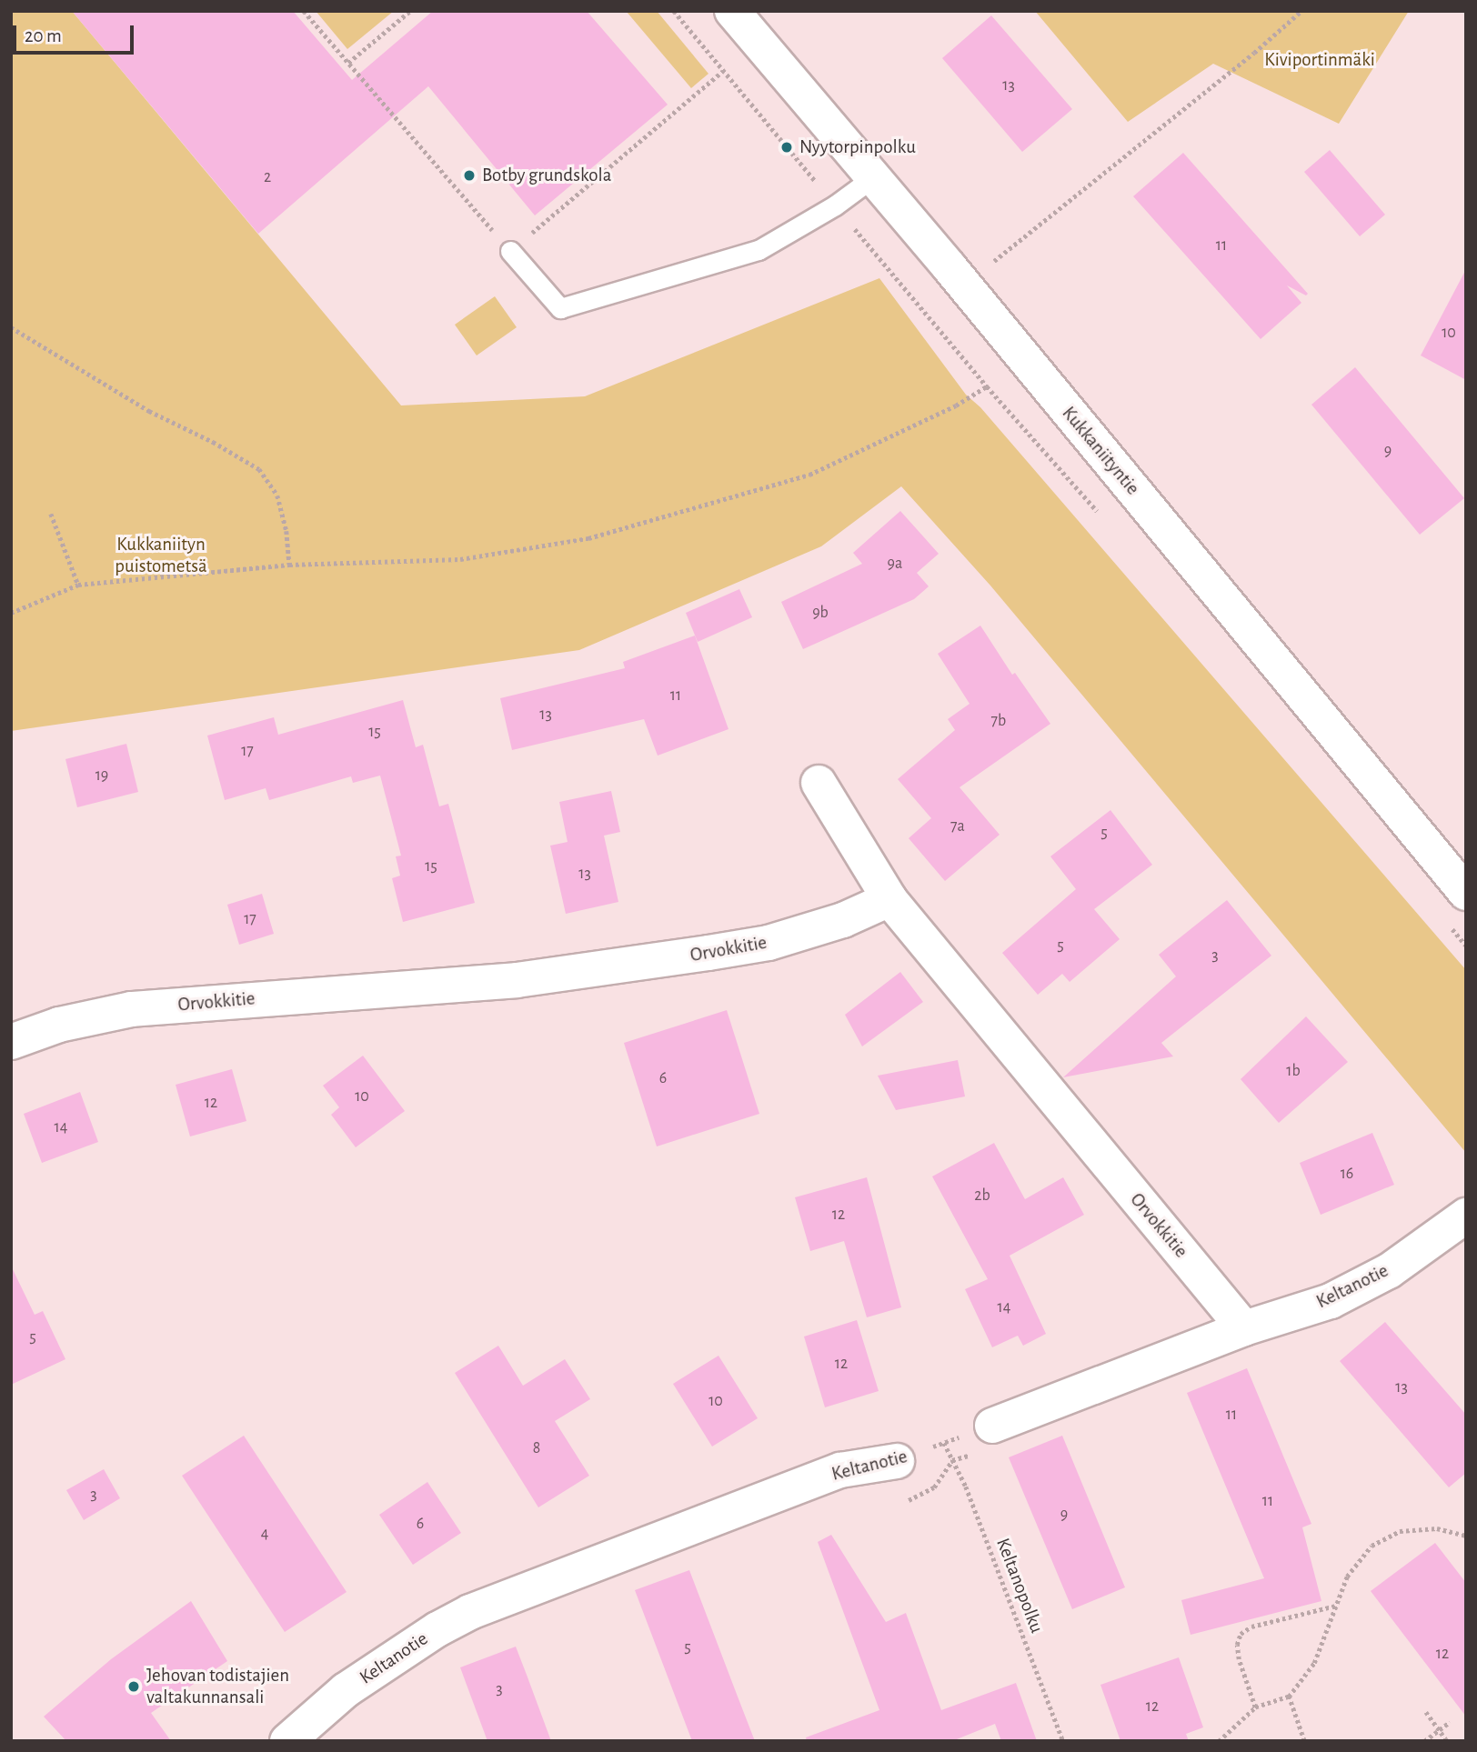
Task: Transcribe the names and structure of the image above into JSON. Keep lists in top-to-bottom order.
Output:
{
  "streets": {
    "street": ["Kukkaniityntie", "Orvokkitie", "Keltanotie"],
    "path": ["Keltanopolku"]
  },
  "crossings": [
    ["Orvokkitie", "Keltanotie"],
    ["Keltanotie", "Keltanopolku"]
  ],
  "parks": ["Kiviportinmäki", "Kukkaniityn puistometsä"],
  "places": ["Nyytorpinpolku", "Botby grundskola", "Jehovan todistajien valtakunnansali"],
  "house_numbers": [
    "13",
    "2",
    "11",
    "10",
    "9",
    "9a",
    "9b",
    "11",
    "13",
    "7b",
    "15",
    "17",
    "19",
    "7a",
    "5",
    "15",
    "13",
    "17",
    "5",
    "3",
    "1b",
    "6",
    "10",
    "12",
    "14",
    "16",
    "2b",
    "12",
    "14",
    "5",
    "12",
    "13",
    "10",
    "11",
    "8",
    "3",
    "11",
    "9",
    "6",
    "4",
    "5",
    "12",
    "3",
    "12"
  ],
  "scale_bar": "20 m"
}
